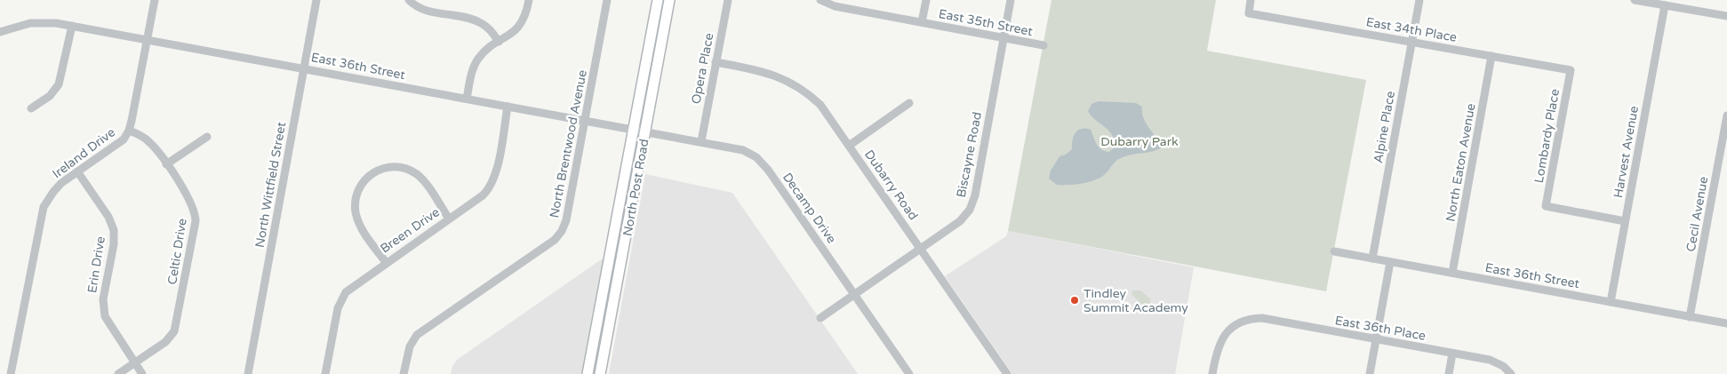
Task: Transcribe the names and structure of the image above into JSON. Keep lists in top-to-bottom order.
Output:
{
  "streets": {
    "main road": ["North Post Road"],
    "street": [
      "East 35th Street",
      "East 34th Place",
      "East 36th Street",
      "Opera Place",
      "Alpine Place",
      "Lombardy Place",
      "North Brentwood Avenue",
      "Harvest Avenue",
      "Ireland Drive",
      "Biscayne Road",
      "North Eaton Avenue",
      "North Wittfield Street",
      "Dubarry Road",
      "Decamp Drive",
      "Cecil Avenue",
      "Breen Drive",
      "Celtic Drive",
      "Erin Drive",
      "East 36th Place"
    ]
  },
  "crossings": [
    ["East 35th Street", "Biscayne Road"],
    ["East 34th Place", "Alpine Place"],
    ["East 34th Place", "Lombardy Place"],
    ["East 34th Place", "North Eaton Avenue"],
    ["East 36th Street", "Alpine Place"],
    ["East 36th Street", "North Brentwood Avenue"],
    ["East 36th Street", "Harvest Avenue"],
    ["East 36th Street", "Ireland Drive"],
    ["East 36th Street", "North Eaton Avenue"],
    ["East 36th Street", "North Wittfield Street"],
    ["East 36th Street", "North Post Road"],
    ["East 36th Street", "Decamp Drive"],
    ["East 36th Street", "Cecil Avenue"],
    ["East 36th Street", "Breen Drive"],
    ["Opera Place", "Dubarry Road"],
    ["Opera Place", "Decamp Drive"],
    ["Lombardy Place", "Harvest Avenue"],
    ["Ireland Drive", "Celtic Drive"],
    ["Ireland Drive", "Erin Drive"],
    ["Biscayne Road", "Dubarry Road"],
    ["Biscayne Road", "Decamp Drive"],
    ["North Post Road", "Decamp Drive"],
    ["Celtic Drive", "Erin Drive"]
  ],
  "parks": ["Dubarry Park"],
  "places": ["Tindley Summit Academy"]
}
